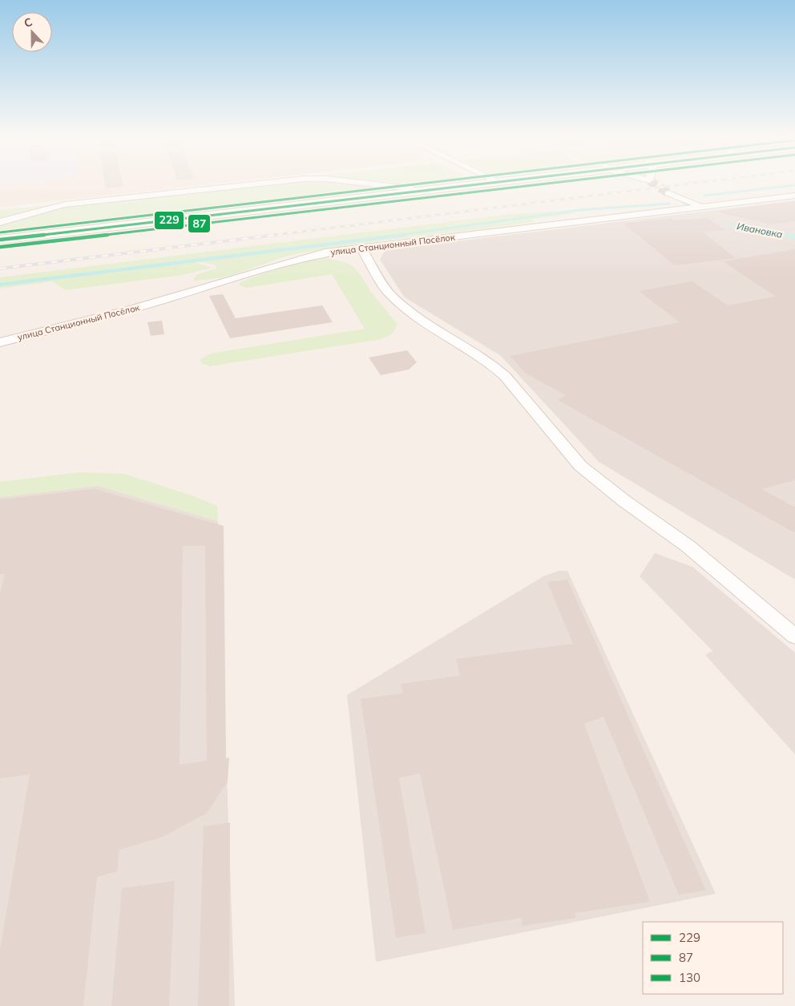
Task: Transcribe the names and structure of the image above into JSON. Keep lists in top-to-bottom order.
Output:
{
  "streets": {
    "street": ["улица Станционный Посёлок"]
  },
  "water": ["Ивановка"],
  "lines": ["transit line 229", "transit line 87", "transit line 130"],
  "legend": ["229", "87", "130"],
  "north": "top"
}
